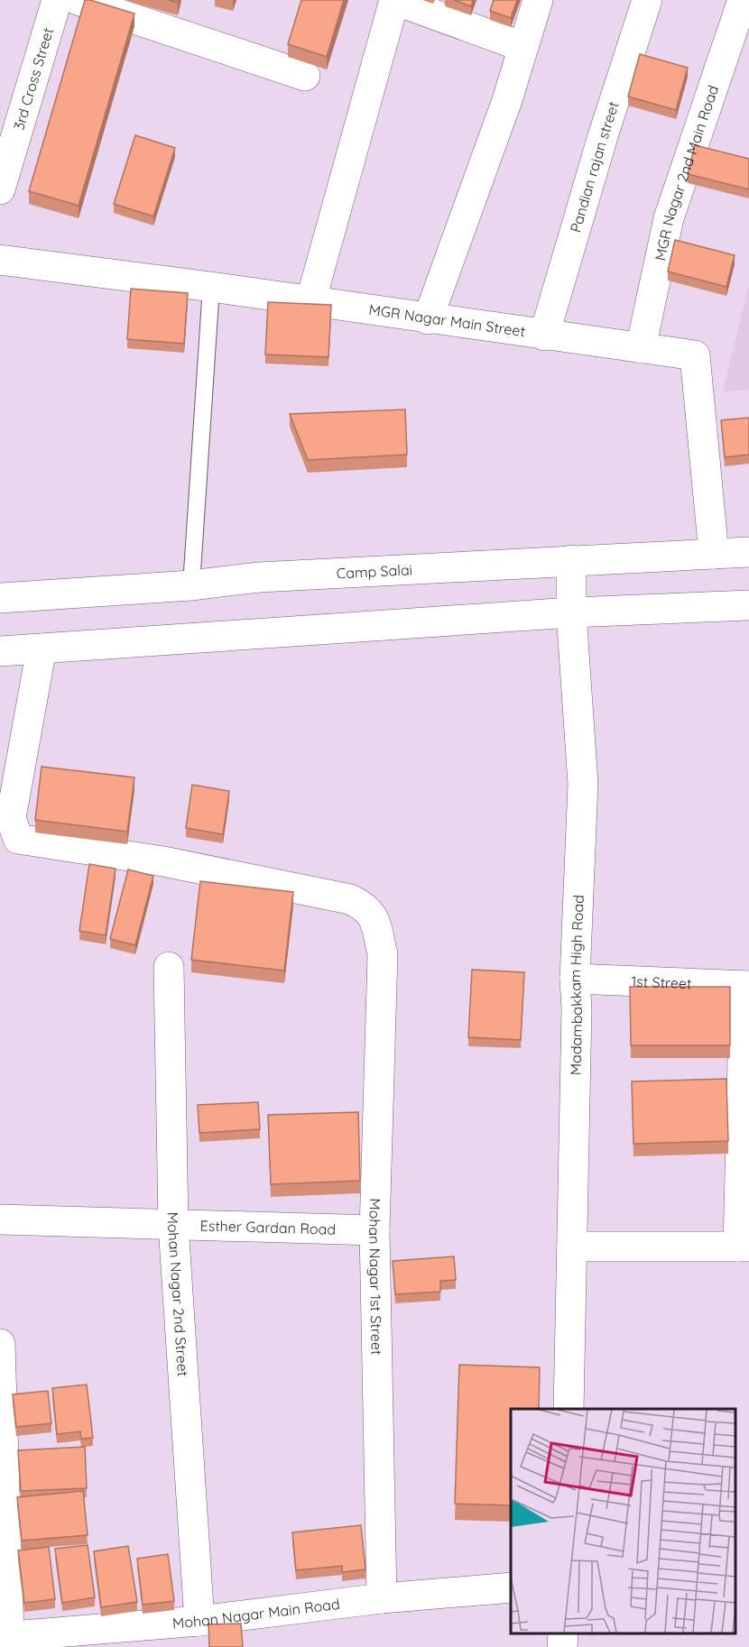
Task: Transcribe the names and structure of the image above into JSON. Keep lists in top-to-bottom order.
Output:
{
  "streets": {
    "street": [
      "3rd Cross Street",
      "Pandian rajan street",
      "MGR Nagar 2nd Main Road",
      "MGR Nagar Main Street",
      "Camp Salai",
      "1st Street",
      "Madambakkam High Road",
      "Esther Gardan Road",
      "Mohan Nagar 1st Street",
      "Mohan Nagar 2nd Street",
      "Mohan Nagar Main Road"
    ]
  },
  "crossings": [
    ["Pandian rajan street", "MGR Nagar Main Street"],
    ["MGR Nagar 2nd Main Road", "MGR Nagar Main Street"],
    ["MGR Nagar Main Street", "Camp Salai"],
    ["Camp Salai", "Madambakkam High Road"],
    ["1st Street", "Madambakkam High Road"],
    ["Esther Gardan Road", "Mohan Nagar 1st Street"],
    ["Esther Gardan Road", "Mohan Nagar 2nd Street"],
    ["Mohan Nagar 1st Street", "Mohan Nagar Main Road"],
    ["Mohan Nagar 2nd Street", "Mohan Nagar Main Road"]
  ]
}
